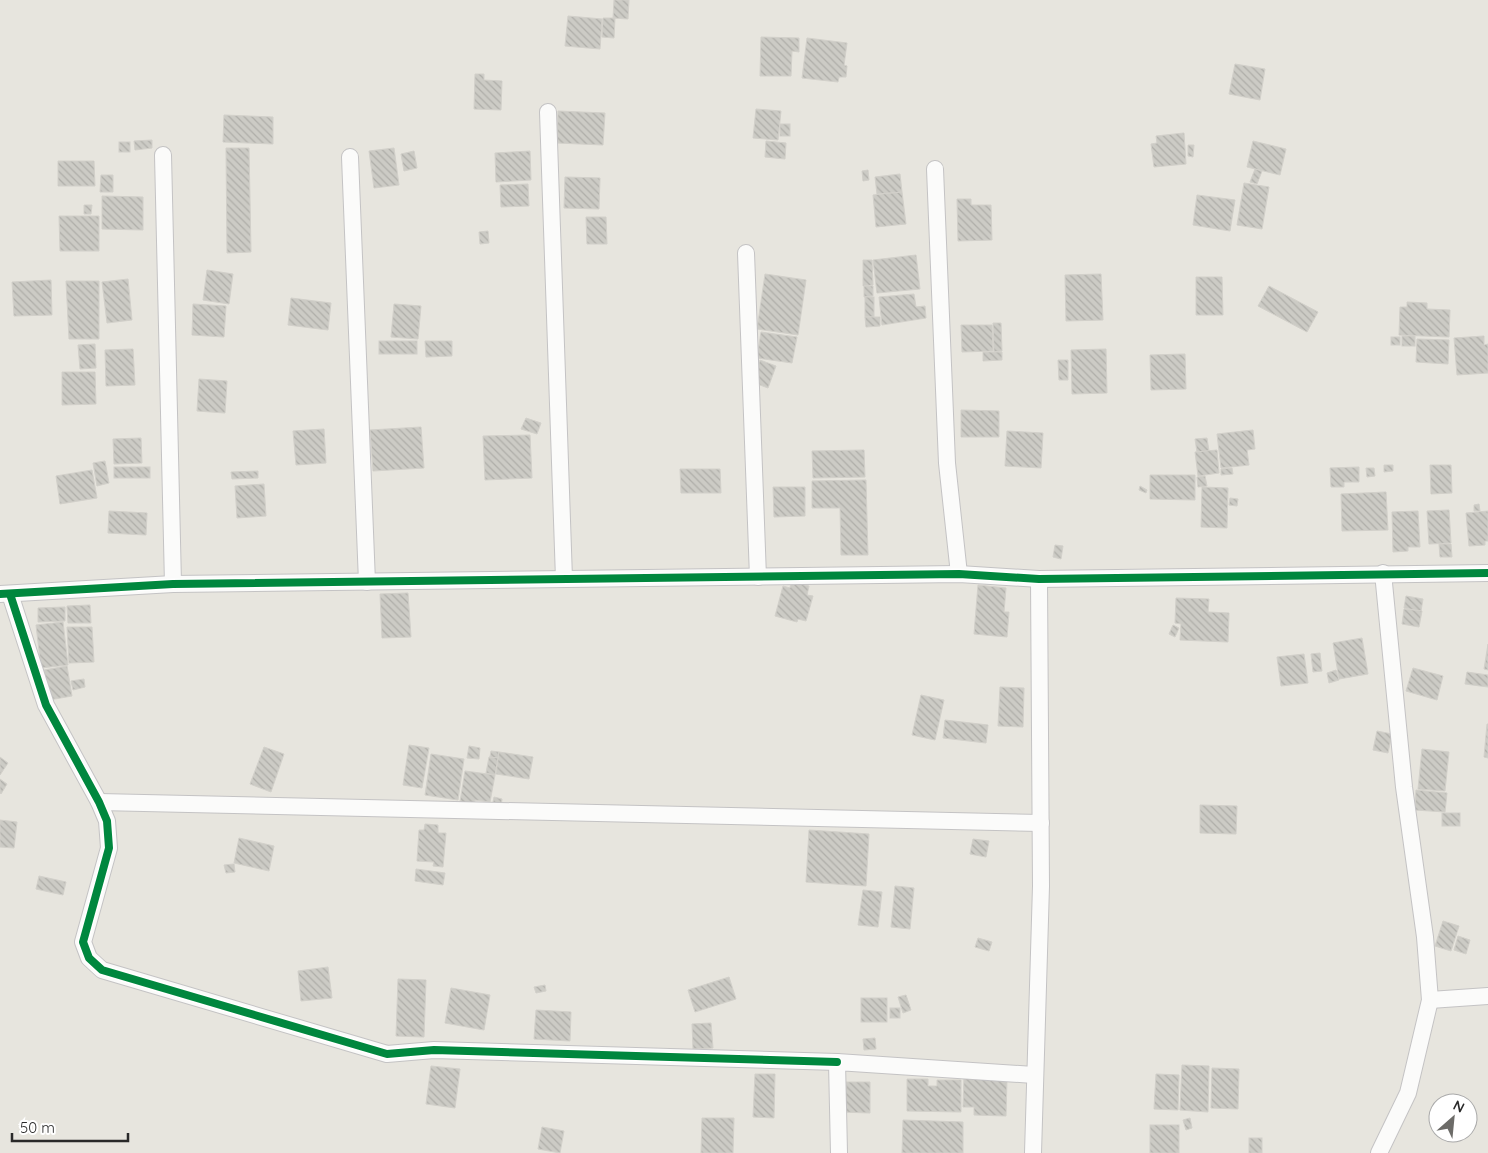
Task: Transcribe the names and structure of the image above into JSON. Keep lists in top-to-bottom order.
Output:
{
  "scale_bar": "50 m",
  "north": "top right"
}
